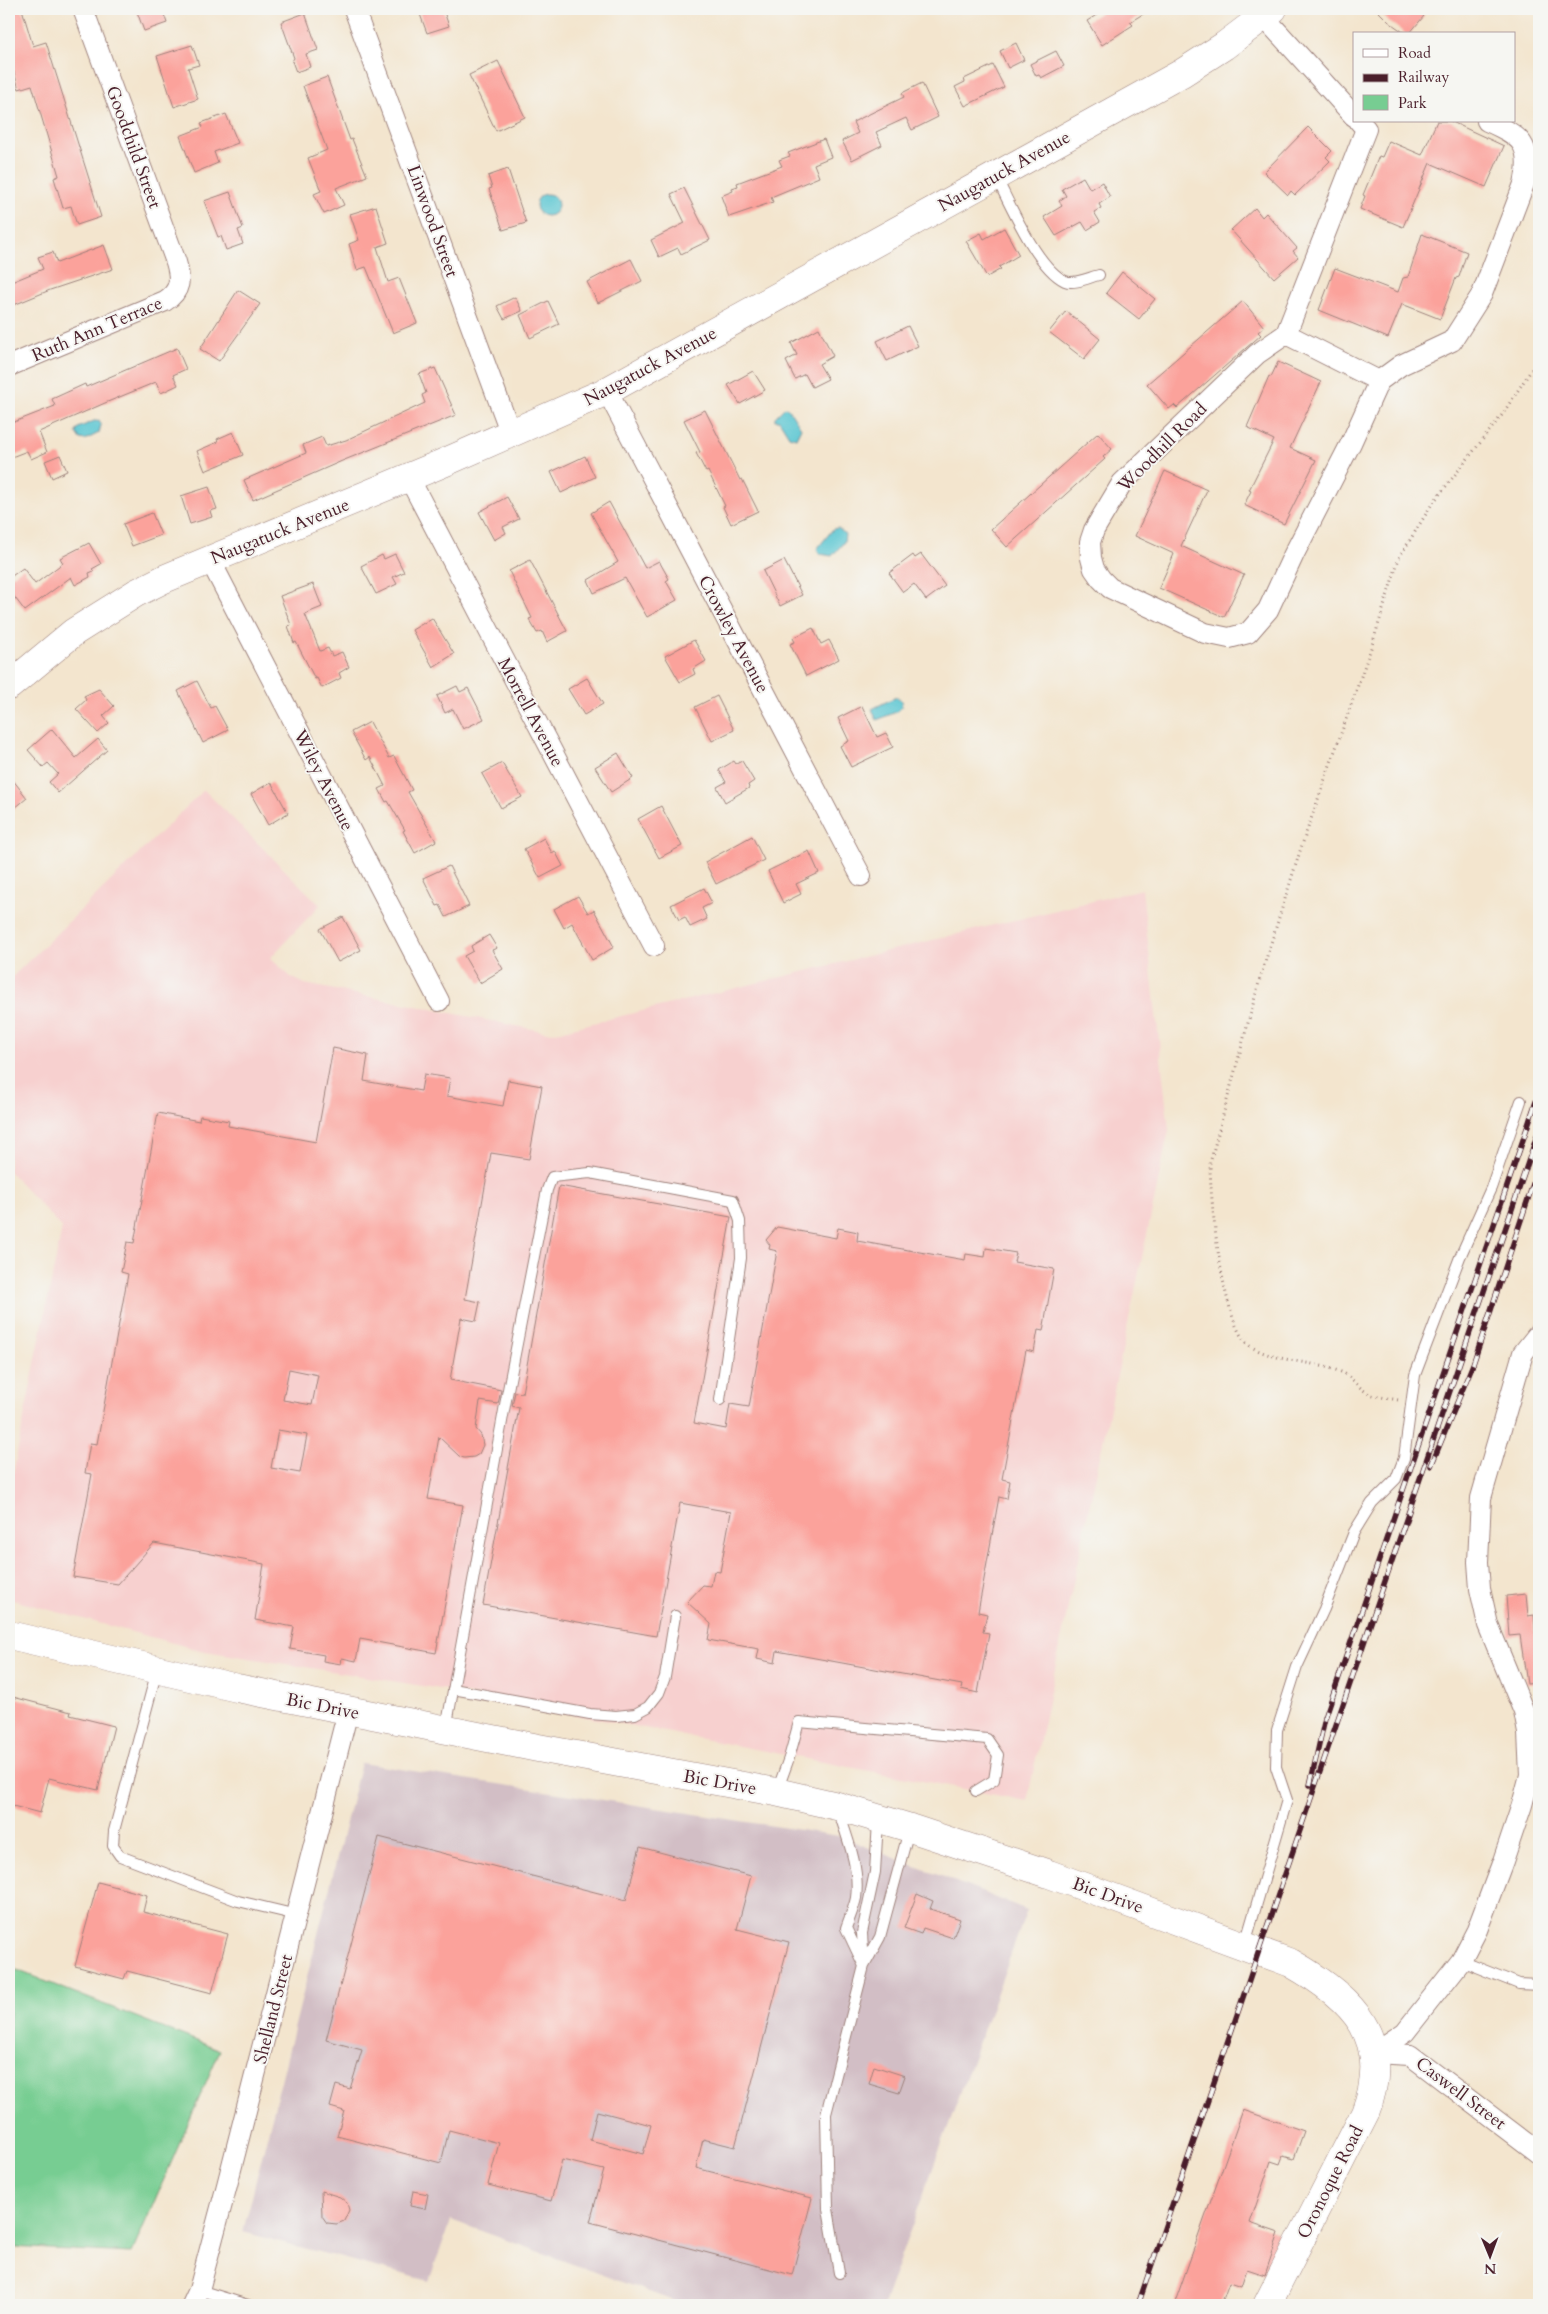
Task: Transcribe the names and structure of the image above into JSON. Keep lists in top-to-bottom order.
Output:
{
  "streets": {
    "street": [
      "Goodchild Street",
      "Naugatuck Avenue",
      "Linwood Street",
      "Ruth Ann Terrace",
      "Woodhill Road",
      "Crowley Avenue",
      "Morrell Avenue",
      "Wiley Avenue",
      "Bic Drive",
      "Shelland Street",
      "Caswell Street",
      "Oronoque Road"
    ]
  },
  "crossings": [
    ["Goodchild Street", "Ruth Ann Terrace"],
    ["Naugatuck Avenue", "Linwood Street"],
    ["Naugatuck Avenue", "Crowley Avenue"],
    ["Naugatuck Avenue", "Morrell Avenue"],
    ["Naugatuck Avenue", "Wiley Avenue"],
    ["Bic Drive", "Shelland Street"],
    ["Bic Drive", "Caswell Street"],
    ["Bic Drive", "Oronoque Road"],
    ["Caswell Street", "Oronoque Road"]
  ],
  "legend": ["Road", "Railway", "Park"],
  "north": "bottom"
}
